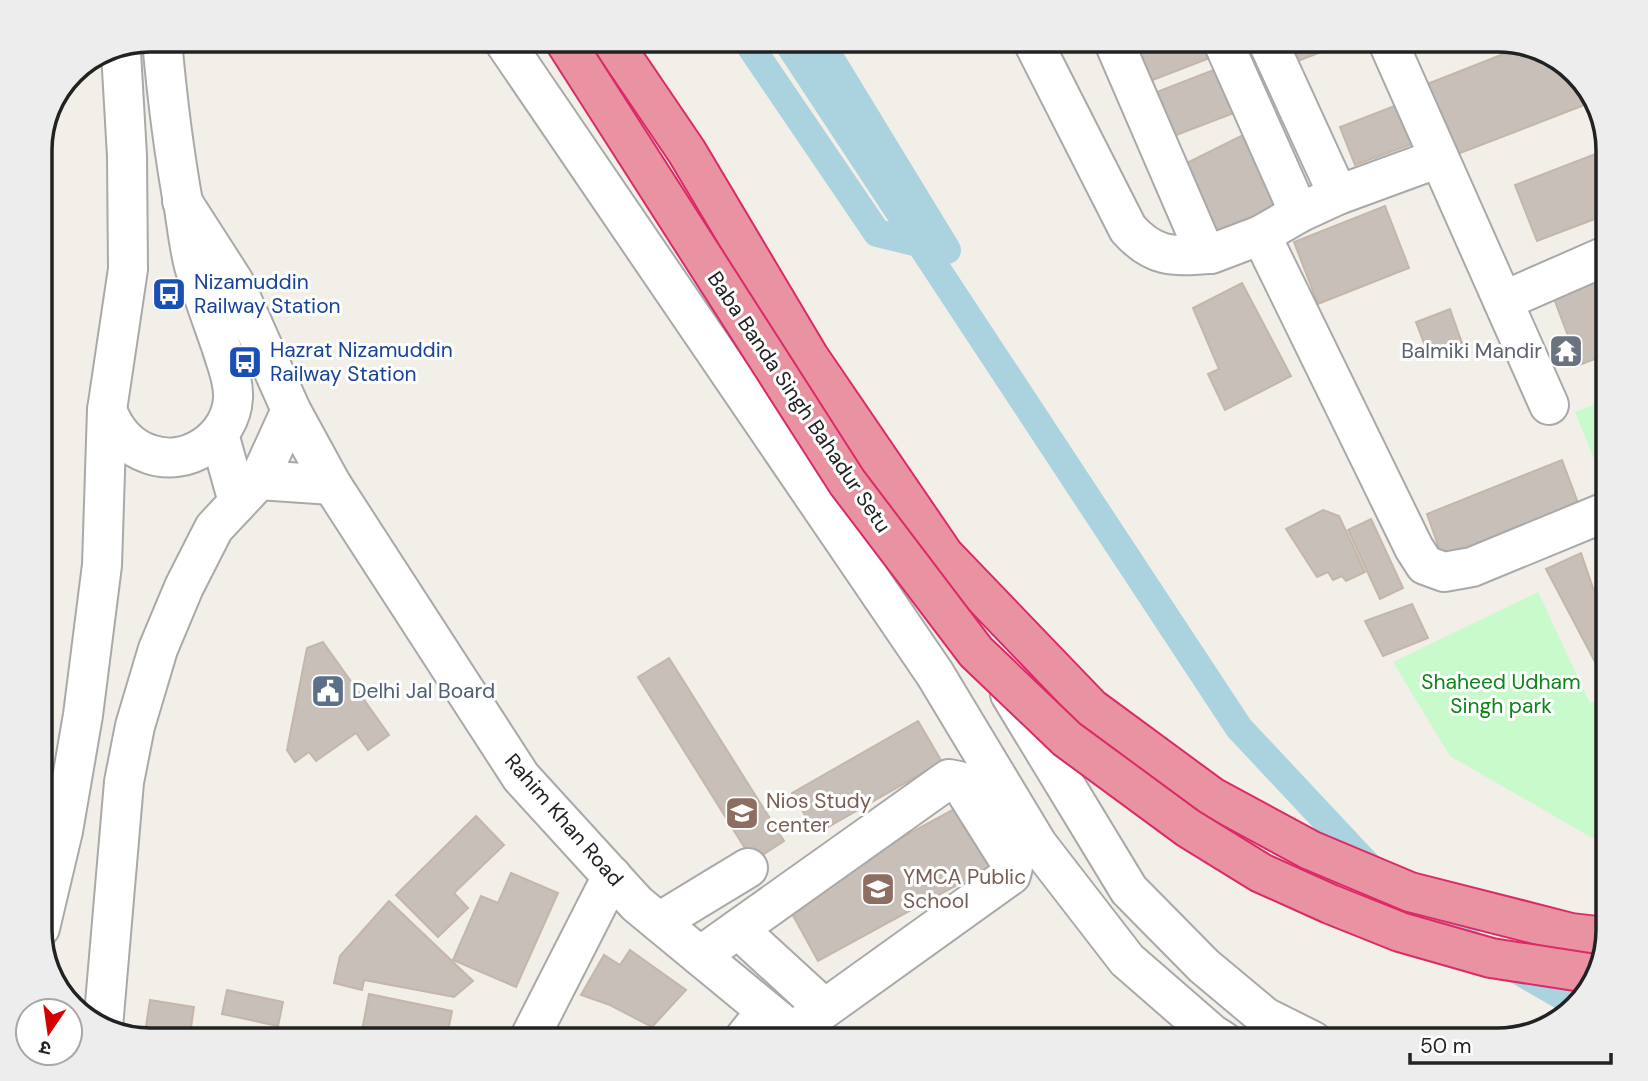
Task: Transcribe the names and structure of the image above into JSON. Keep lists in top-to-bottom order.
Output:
{
  "streets": {
    "highway": ["Baba Banda Singh Bahadur Setu"],
    "street": ["Rahim Khan Road"]
  },
  "parks": ["Shaheed Udham Singh park"],
  "places": {
    "bus stop": ["Nizamuddin Railway Station", "Hazrat Nizamuddin Railway Station"],
    "temple": ["Balmiki Mandir"],
    "public building": ["Delhi Jal Board"],
    "school or university": ["Nios Study center", "YMCA Public School"]
  },
  "scale_bar": "50 m",
  "north": "bottom"
}
